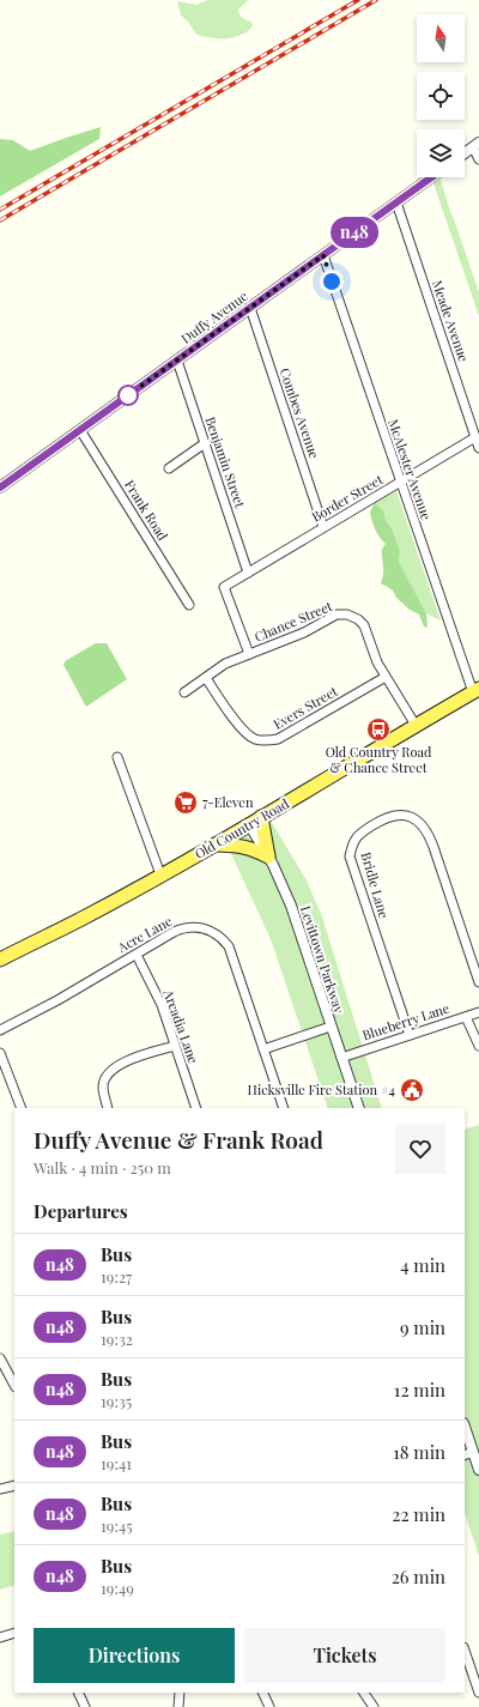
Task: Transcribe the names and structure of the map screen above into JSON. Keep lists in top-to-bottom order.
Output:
{
  "streets": {
    "main road": ["Old Country Road"],
    "street": [
      "Duffy Avenue",
      "Meade Avenue",
      "Combes Avenue",
      "Benjamin Street",
      "McAlester Avenue",
      "Border Street",
      "Frank Road",
      "Chance Street",
      "Evers Street",
      "Bridle Lane",
      "Acre Lane",
      "Levittown Parkway",
      "Blueberry Lane",
      "Arcadia Lane"
    ]
  },
  "crossings": [
    ["Duffy Avenue", "Meade Avenue"],
    ["Duffy Avenue", "Combes Avenue"],
    ["Duffy Avenue", "Benjamin Street"],
    ["Duffy Avenue", "McAlester Avenue"],
    ["Duffy Avenue", "Frank Road"],
    ["Meade Avenue", "Border Street"],
    ["Combes Avenue", "Border Street"],
    ["Benjamin Street", "Border Street"],
    ["McAlester Avenue", "Border Street"],
    ["McAlester Avenue", "Old Country Road"],
    ["Border Street", "Chance Street"],
    ["Chance Street", "Evers Street"],
    ["Chance Street", "Old Country Road"],
    ["Old Country Road", "Levittown Parkway"],
    ["Bridle Lane", "Blueberry Lane"],
    ["Acre Lane", "Arcadia Lane"],
    ["Levittown Parkway", "Blueberry Lane"]
  ],
  "places": {
    "bus stop": ["Old Country Road & Chance Street"],
    "supermarket": ["7-Eleven"],
    "public building": ["Hicksville Fire Station #4"]
  },
  "lines": ["bus line n48"],
  "north": "top",
  "page": {
    "on_map": "n48",
    "heading": [
      ["Duffy Avenue & Frank Road", "Walk · 4 min · 250 m"],
      "Departures"
    ],
    "list": [
      {
        "mark": "n48",
        "name": "Bus",
        "note": "19:27",
        "value": "4 min"
      },
      {
        "mark": "n48",
        "name": "Bus",
        "note": "19:32",
        "value": "9 min"
      },
      {
        "mark": "n48",
        "name": "Bus",
        "note": "19:35",
        "value": "12 min"
      },
      {
        "mark": "n48",
        "name": "Bus",
        "note": "19:41",
        "value": "18 min"
      },
      {
        "mark": "n48",
        "name": "Bus",
        "note": "19:45",
        "value": "22 min"
      },
      {
        "mark": "n48",
        "name": "Bus",
        "note": "19:49",
        "value": "26 min"
      }
    ],
    "buttons": ["Directions", "Tickets"]
  }
}
